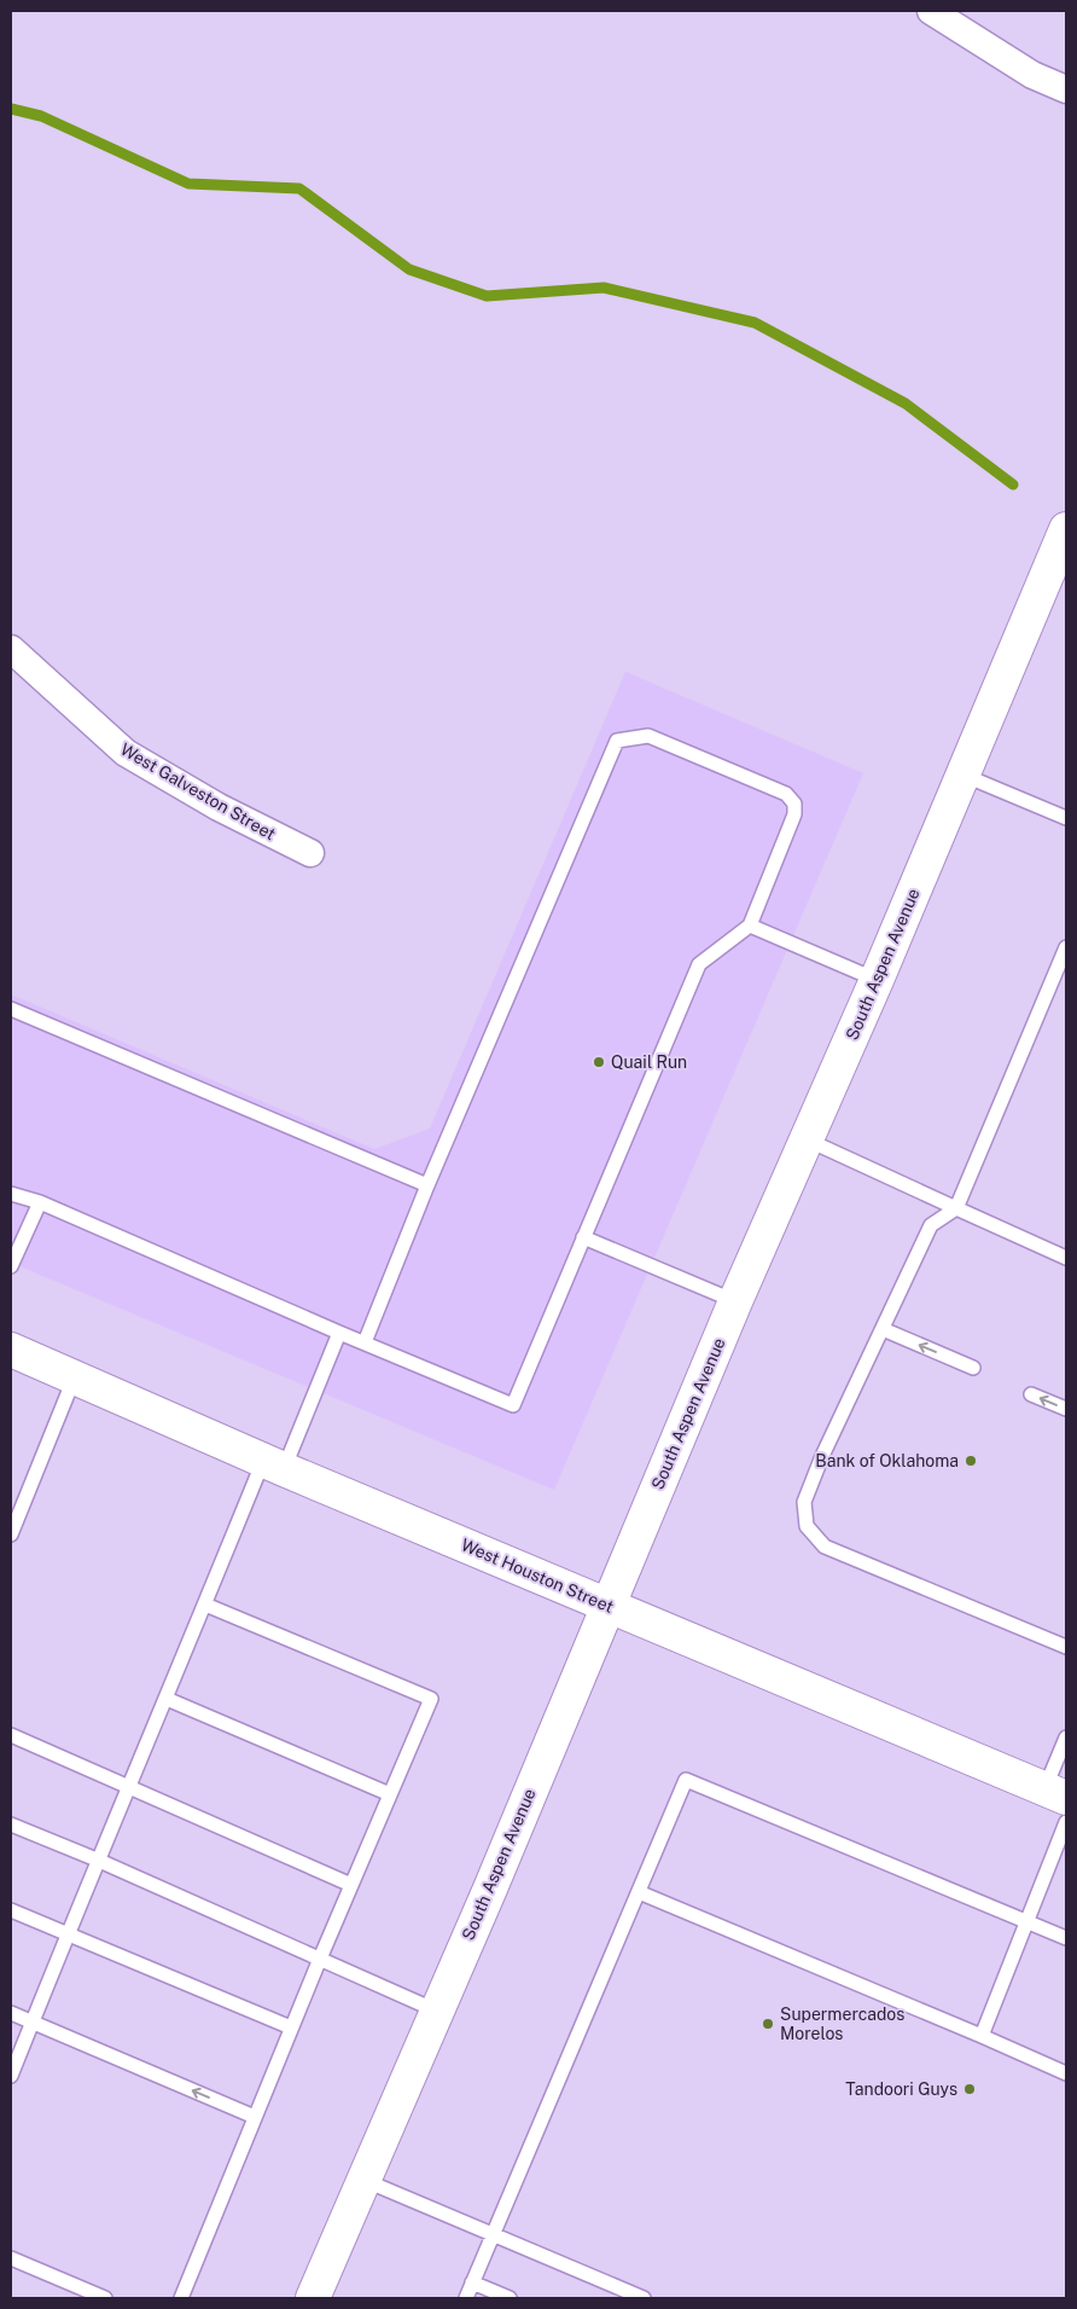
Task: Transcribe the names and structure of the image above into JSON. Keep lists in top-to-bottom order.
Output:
{
  "streets": {
    "main road": ["South Aspen Avenue", "West Houston Street"],
    "street": ["West Galveston Street"]
  },
  "crossings": [
    ["South Aspen Avenue", "West Houston Street"]
  ],
  "places": [
    "Quail Run",
    "Bank of Oklahoma",
    "Supermercados Morelos",
    "Tandoori Guys"
  ]
}
